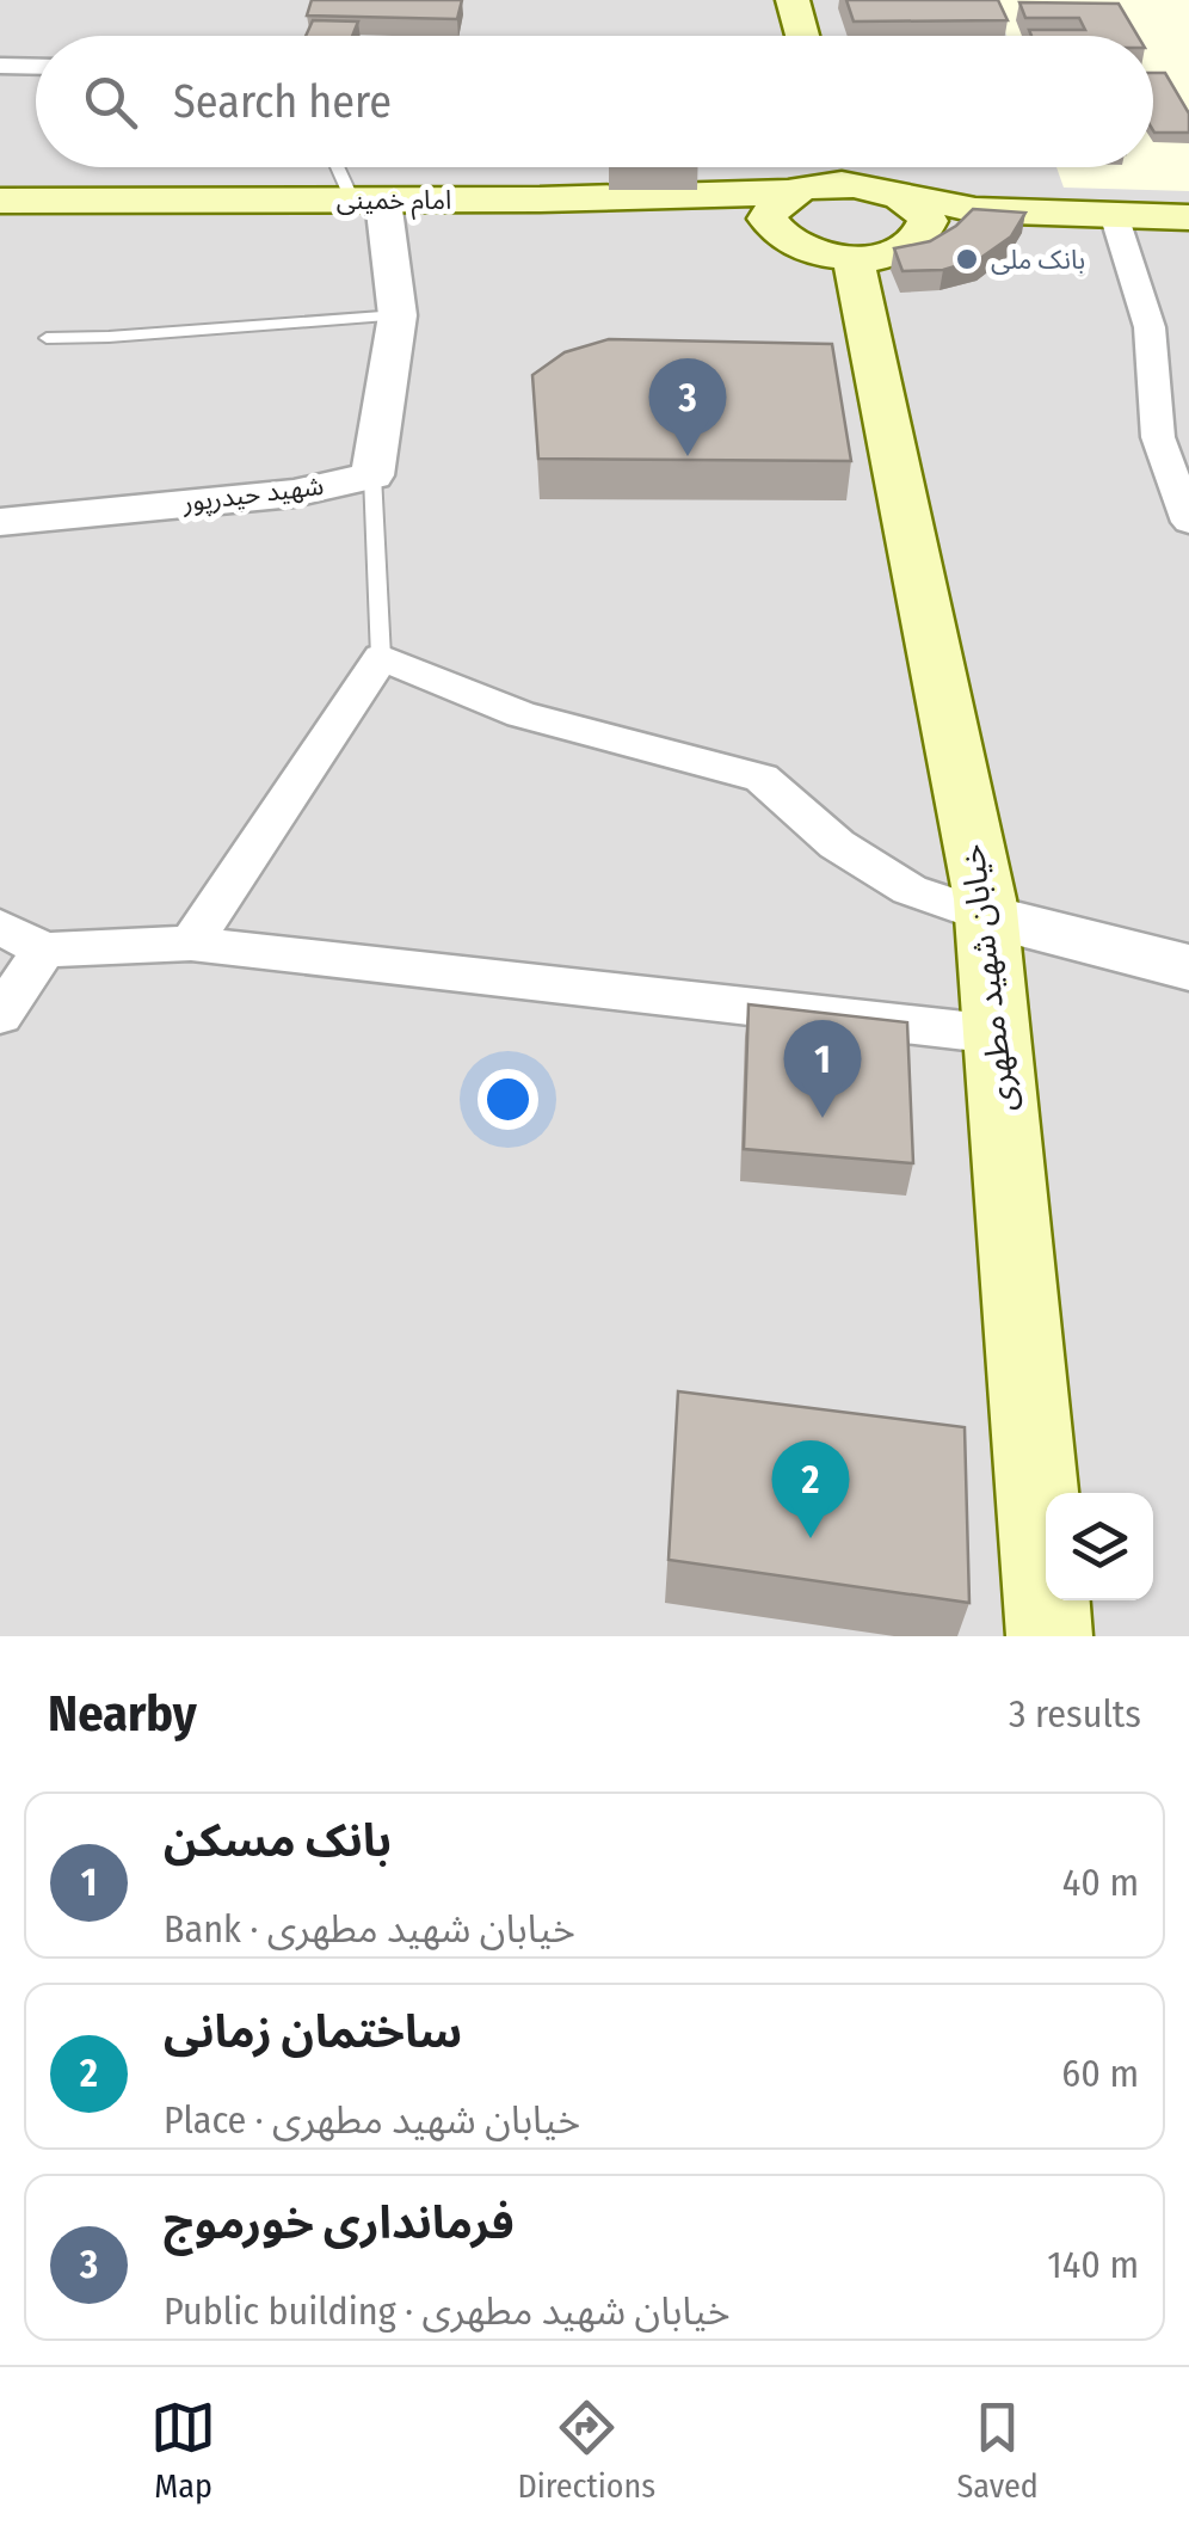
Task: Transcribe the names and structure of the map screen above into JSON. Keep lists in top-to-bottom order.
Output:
{
  "streets": {
    "main road": ["امام خمینی", "خیابان شهید مطهری"],
    "street": ["شهید حیدرپور"]
  },
  "places": ["بانک ملی"],
  "page": {
    "search": "Search here",
    "pins": ["3", "1", "2"],
    "heading": ["Nearby", "3 results"],
    "list": [
      {
        "mark": "1",
        "name": "بانک مسکن",
        "note": "Bank · خیابان شهید مطهری",
        "value": "40 m"
      },
      {
        "mark": "2",
        "name": "ساختمان زمانی",
        "note": "Place · خیابان شهید مطهری",
        "value": "60 m"
      },
      {
        "mark": "3",
        "name": "فرمانداری خورموج",
        "note": "Public building · خیابان شهید مطهری",
        "value": "140 m"
      }
    ],
    "nav": ["Map", "Directions", "Saved"]
  }
}
